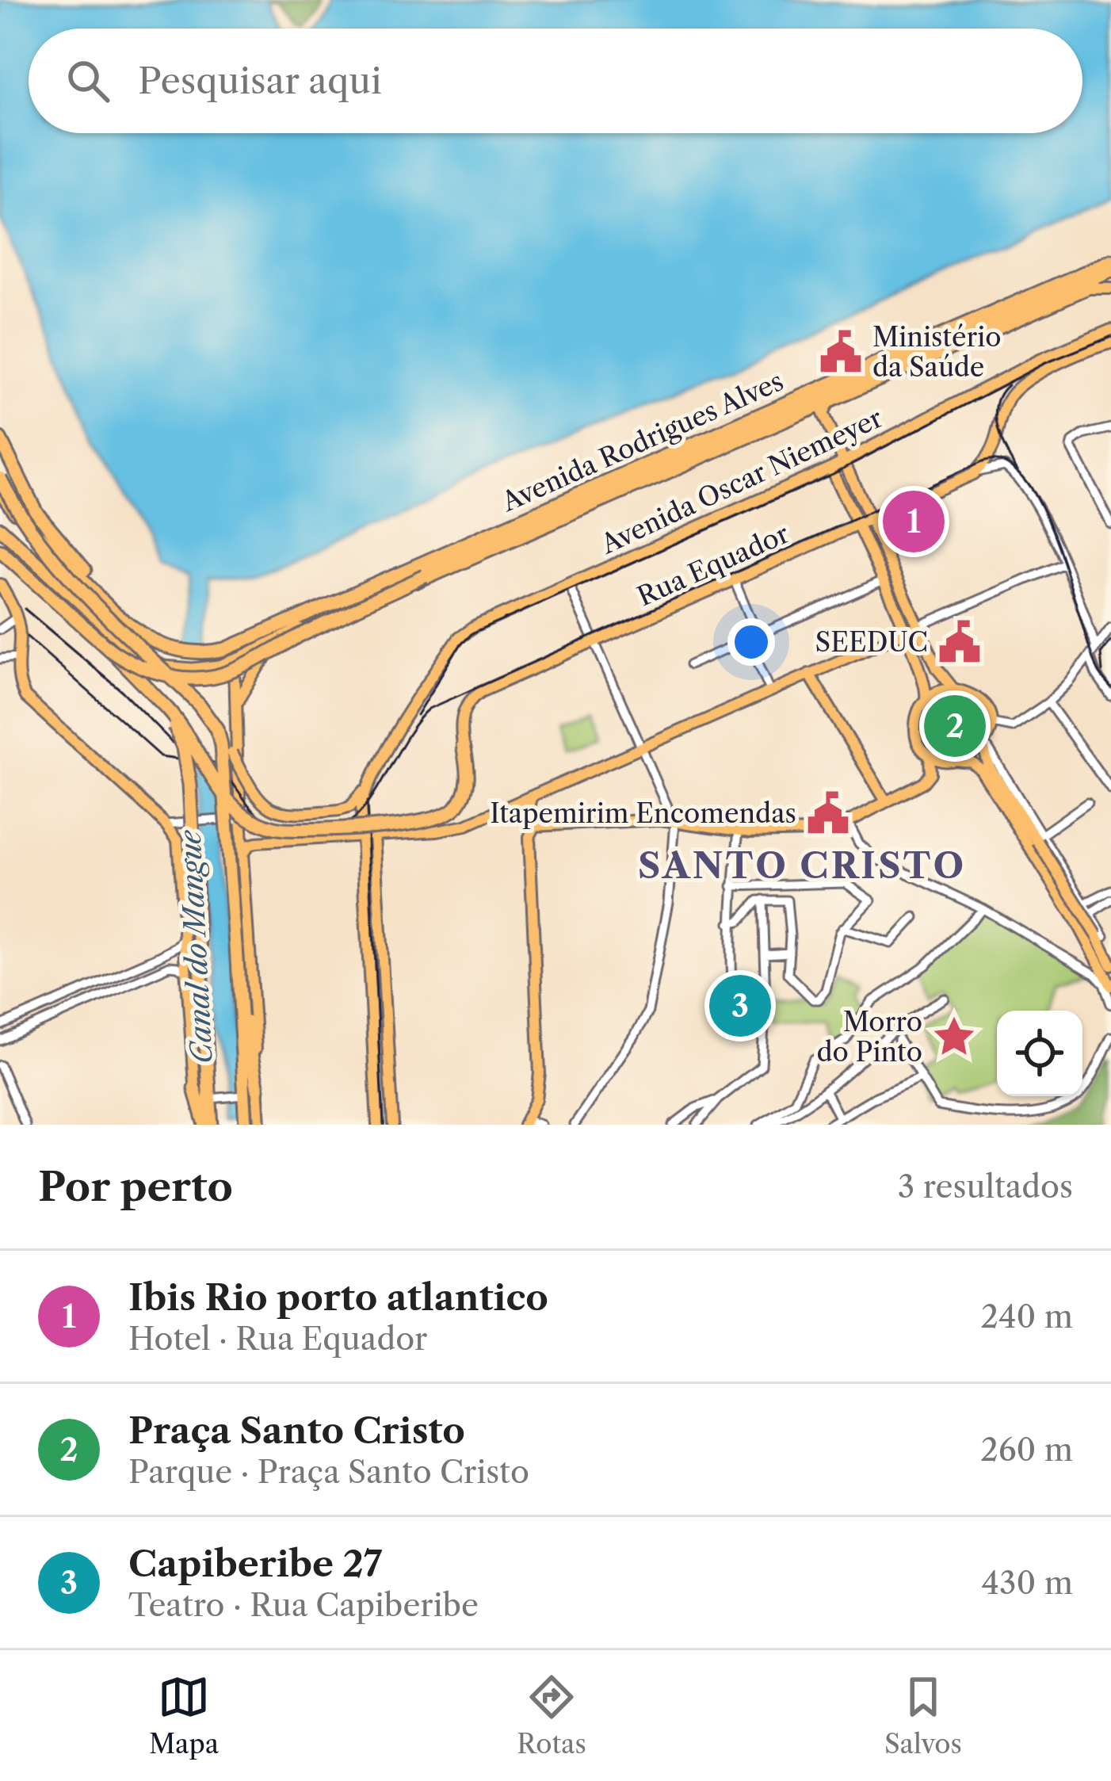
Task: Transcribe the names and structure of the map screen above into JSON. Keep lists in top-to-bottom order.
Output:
{
  "streets": {
    "highway": ["Avenida Rodrigues Alves"],
    "main road": ["Avenida Oscar Niemeyer", "Rua Equador"]
  },
  "districts": ["SANTO CRISTO"],
  "water": ["Canal do Mangue"],
  "places": {
    "public building": ["Ministério da Saúde", "SEEDUC", "Itapemirim Encomendas"],
    "place": ["Morro do Pinto"]
  },
  "page": {
    "search": "Pesquisar aqui",
    "pins": ["1", "2", "3"],
    "heading": ["Por perto", "3 resultados"],
    "list": [
      {
        "mark": "1",
        "name": "Ibis Rio porto atlantico",
        "note": "Hotel · Rua Equador",
        "value": "240 m"
      },
      {
        "mark": "2",
        "name": "Praça Santo Cristo",
        "note": "Parque · Praça Santo Cristo",
        "value": "260 m"
      },
      {
        "mark": "3",
        "name": "Capiberibe 27",
        "note": "Teatro · Rua Capiberibe",
        "value": "430 m"
      }
    ],
    "nav": ["Mapa", "Rotas", "Salvos"]
  }
}
